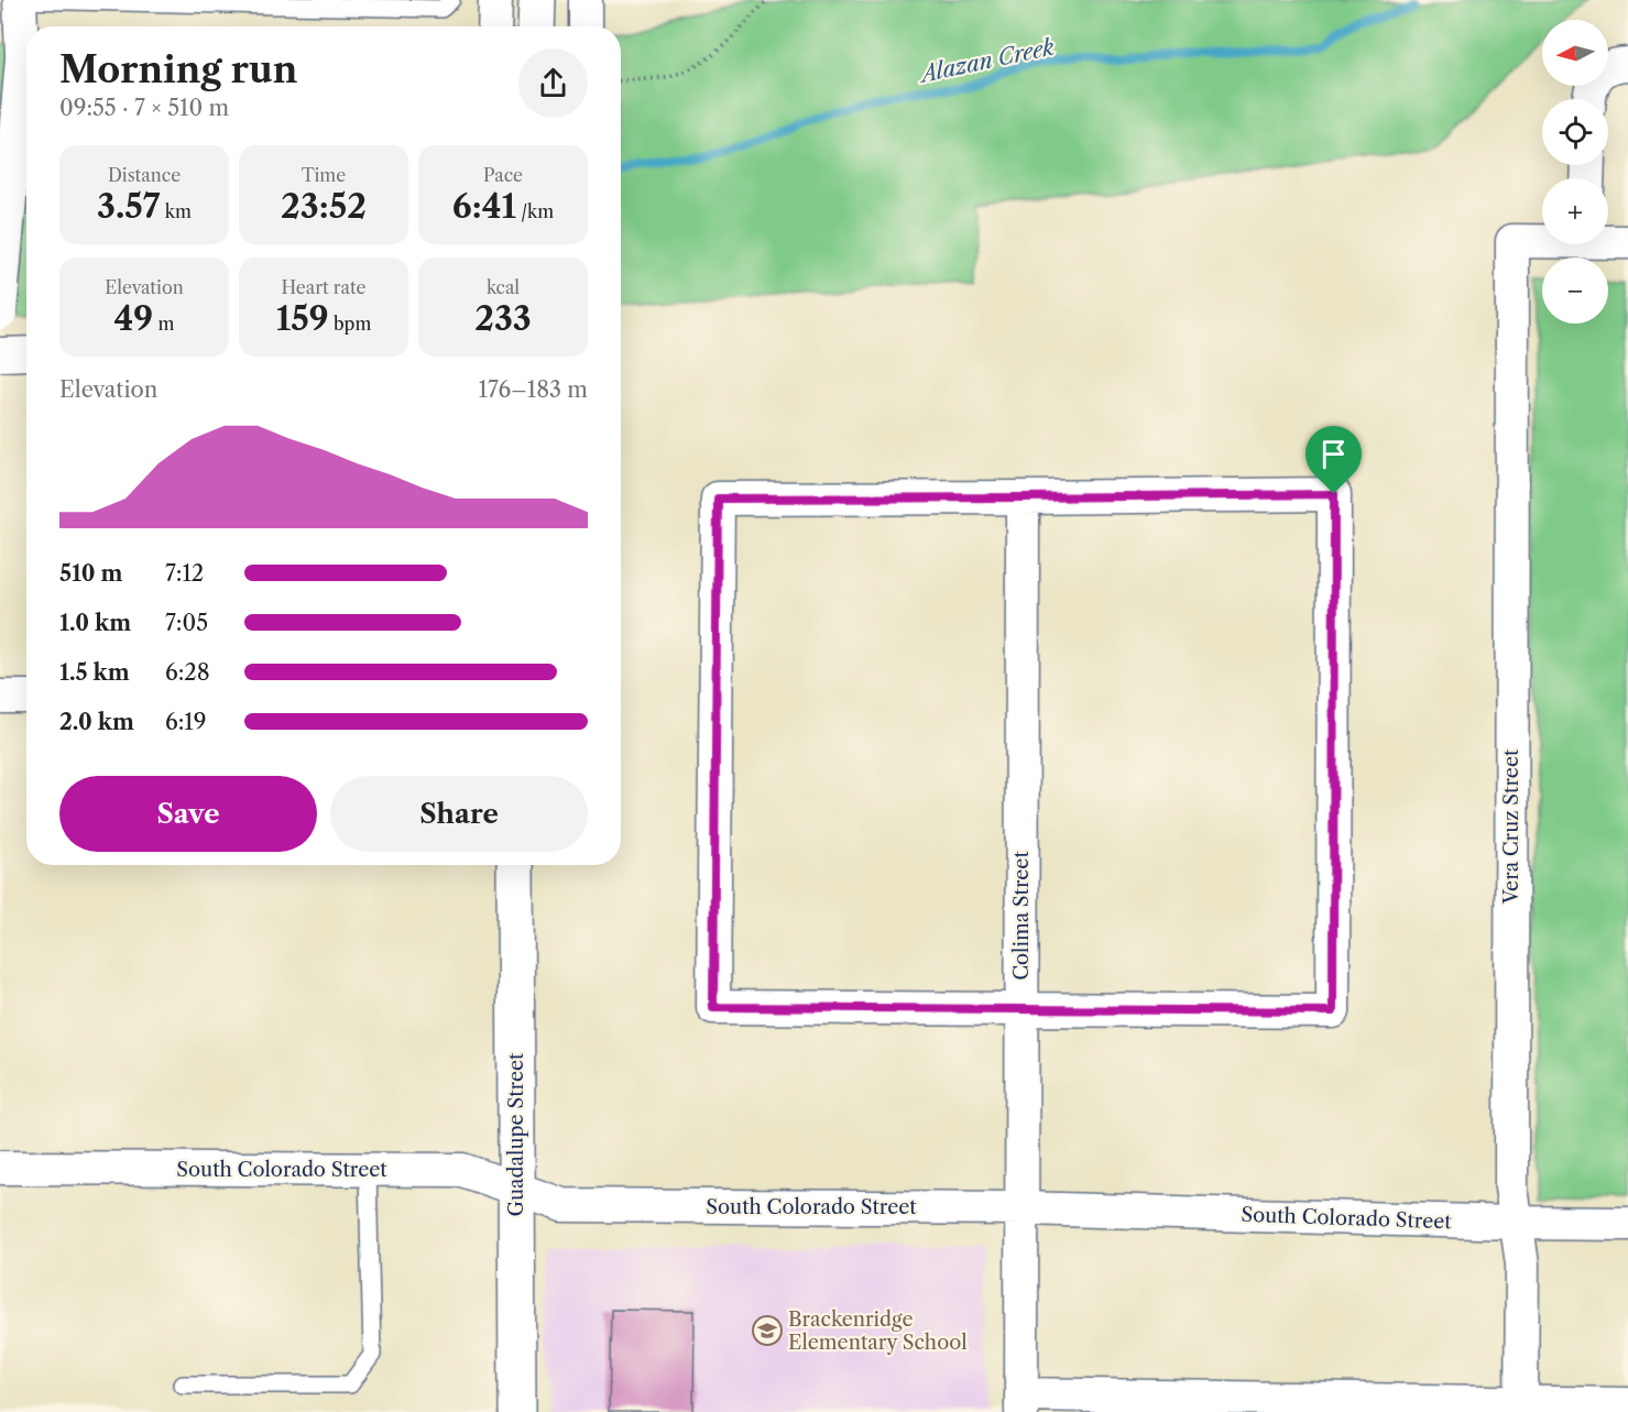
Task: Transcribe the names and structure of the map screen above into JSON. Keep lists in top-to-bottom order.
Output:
{
  "streets": {
    "main road": ["Guadalupe Street"],
    "street": ["Vera Cruz Street", "Colima Street", "South Colorado Street"]
  },
  "crossings": [
    ["Vera Cruz Street", "South Colorado Street"],
    ["Colima Street", "South Colorado Street"],
    ["Guadalupe Street", "South Colorado Street"]
  ],
  "water": ["Alazan Creek"],
  "places": {
    "school or university": ["Brackenridge Elementary School"]
  },
  "north": "left",
  "page": {
    "map_buttons": ["+", "−"],
    "heading": ["Morning run", "09:55 · 7 × 510 m"],
    "stats": [
      ["Distance", "3.57 km"],
      ["Time", "23:52"],
      ["Pace", "6:41 /km"],
      ["Elevation", "49 m"],
      ["Heart rate", "159 bpm"],
      ["kcal", "233"]
    ],
    "chart": ["Elevation", "176–183 m"],
    "list": [
      {
        "name": "510 m",
        "note": "7:12"
      },
      {
        "name": "1.0 km",
        "note": "7:05"
      },
      {
        "name": "1.5 km",
        "note": "6:28"
      },
      {
        "name": "2.0 km",
        "note": "6:19"
      }
    ],
    "buttons": ["Save", "Share"]
  }
}
